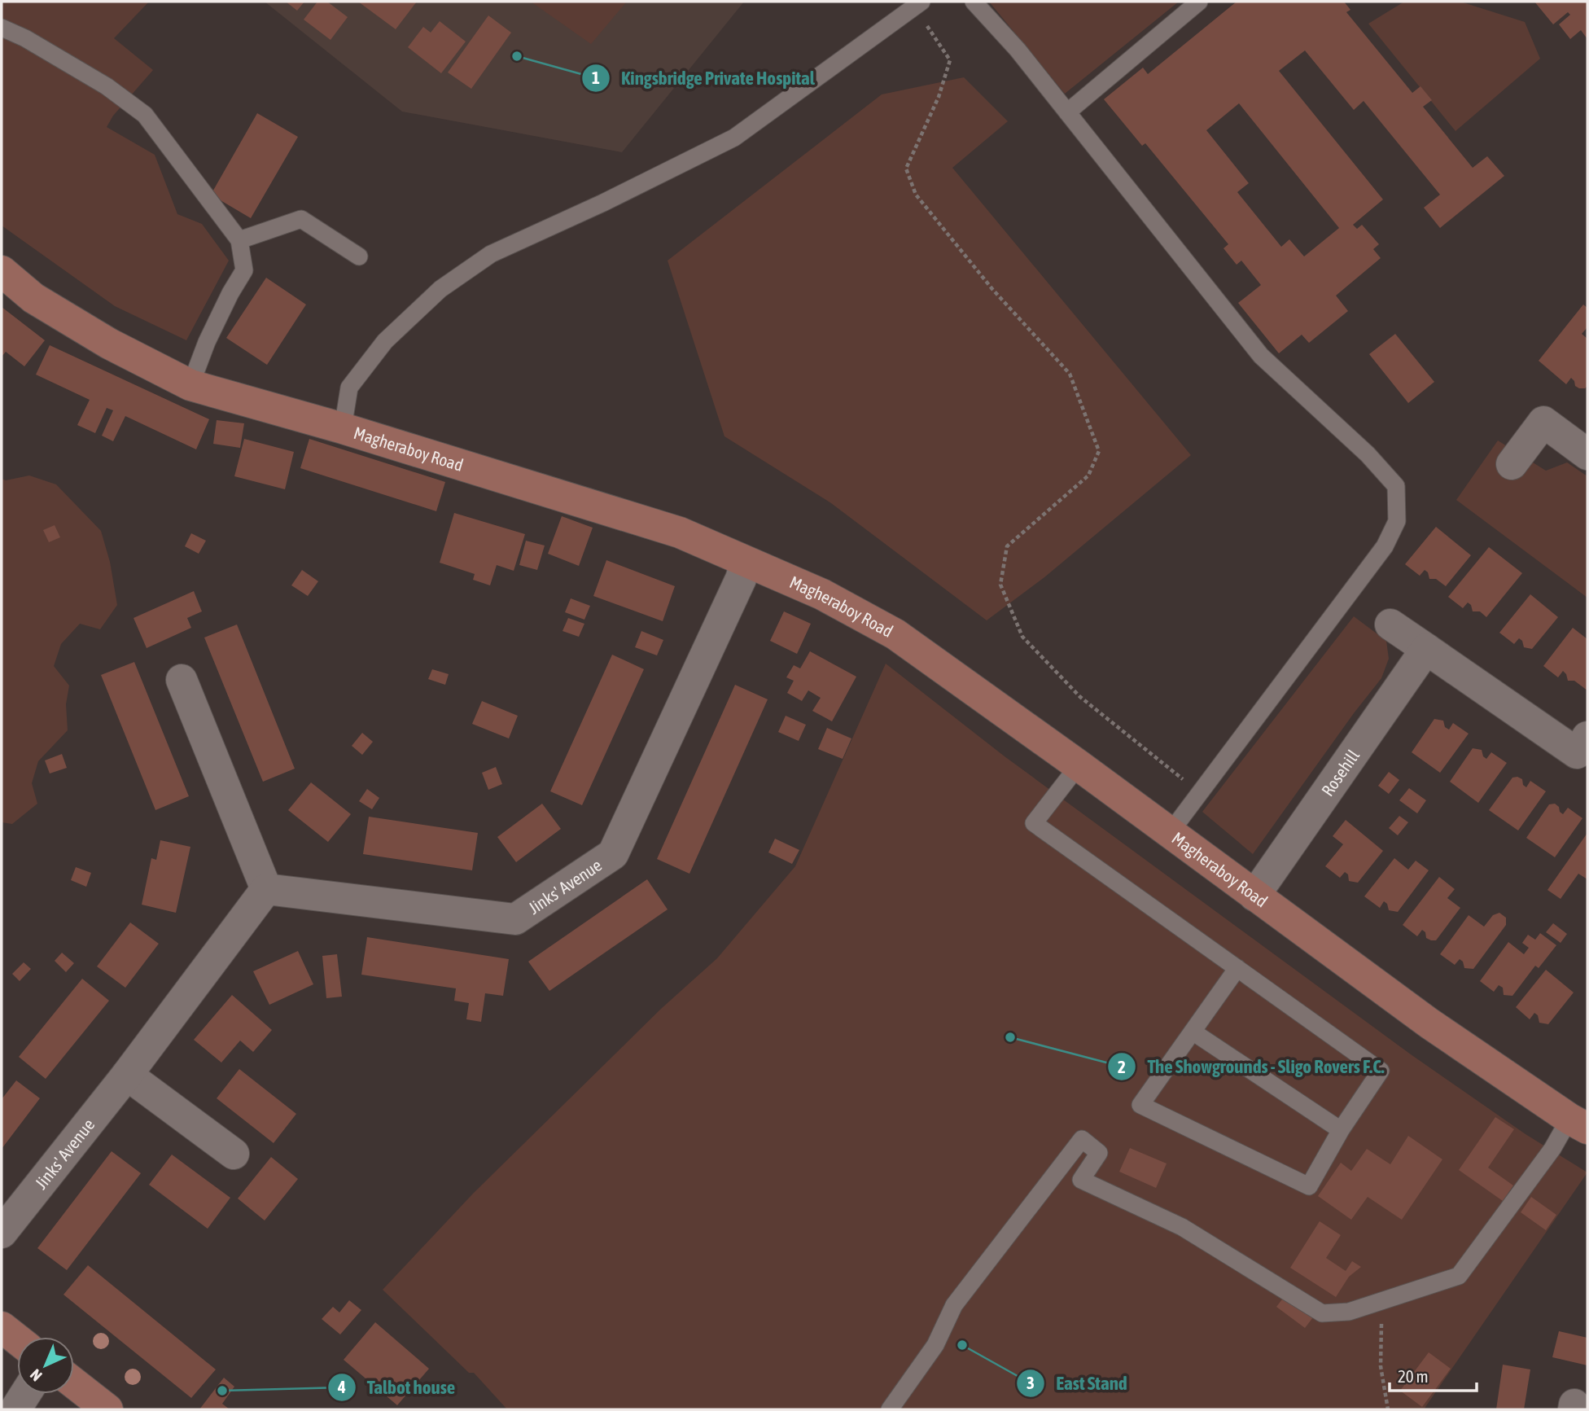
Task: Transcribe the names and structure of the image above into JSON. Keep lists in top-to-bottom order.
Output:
{
  "streets": {
    "street": ["Magheraboy Road", "Rosehill", "Jinks' Avenue"]
  },
  "crossings": [
    ["Magheraboy Road", "Rosehill"],
    ["Magheraboy Road", "Jinks' Avenue"]
  ],
  "places": [
    "Kingsbridge Private Hospital",
    "The Showgrounds - Sligo Rovers F.C.",
    "East Stand",
    "Talbot house"
  ],
  "scale_bar": "20 m",
  "north": "bottom left"
}
